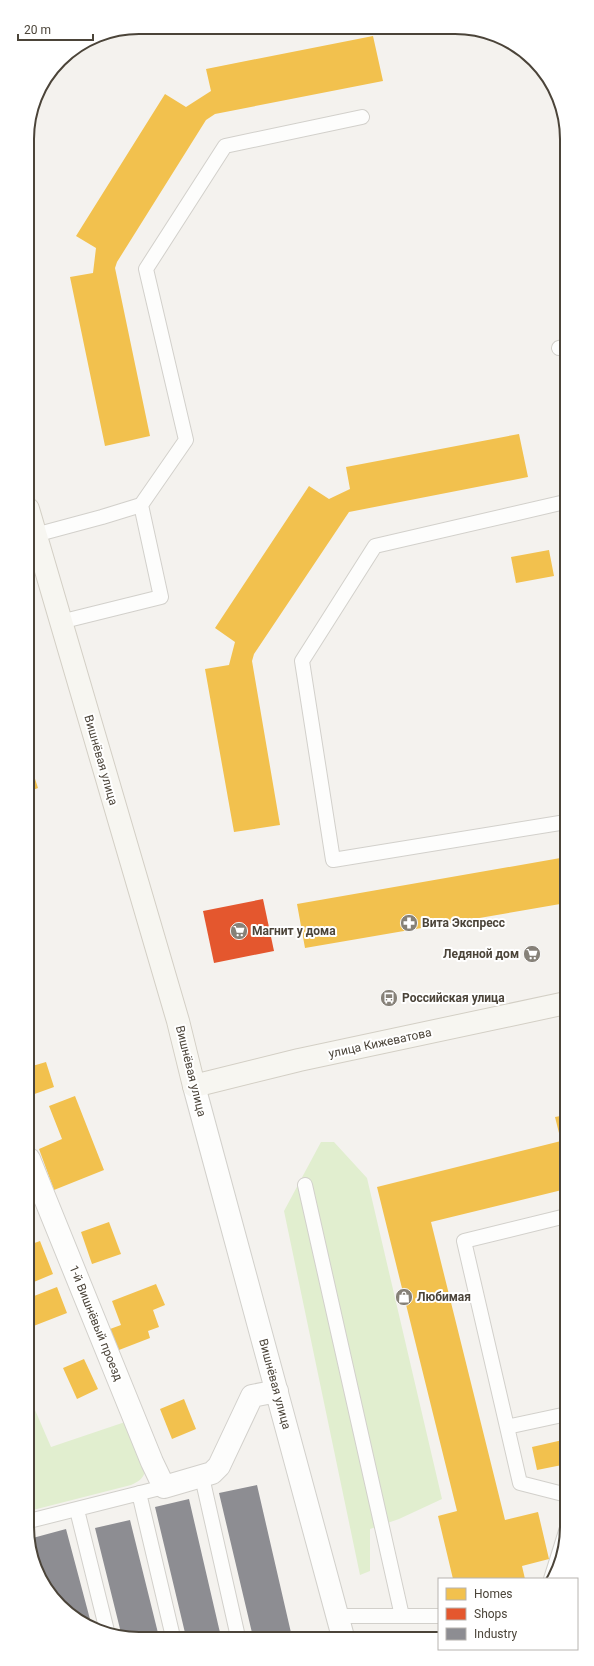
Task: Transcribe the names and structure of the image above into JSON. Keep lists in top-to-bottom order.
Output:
{
  "streets": {
    "main road": ["Вишнёвая улица", "улица Кижеватова"],
    "street": ["1-й Вишнёвый проезд"]
  },
  "crossings": [
    ["Вишнёвая улица", "улица Кижеватова"]
  ],
  "places": {
    "pharmacy": ["Вита Экспресс"],
    "supermarket": ["Магнит у дома", "Ледяной дом"],
    "bus stop": ["Российская улица"],
    "shop": ["Любимая"]
  },
  "legend": ["Homes", "Shops", "Industry"],
  "scale_bar": "20 m"
}
